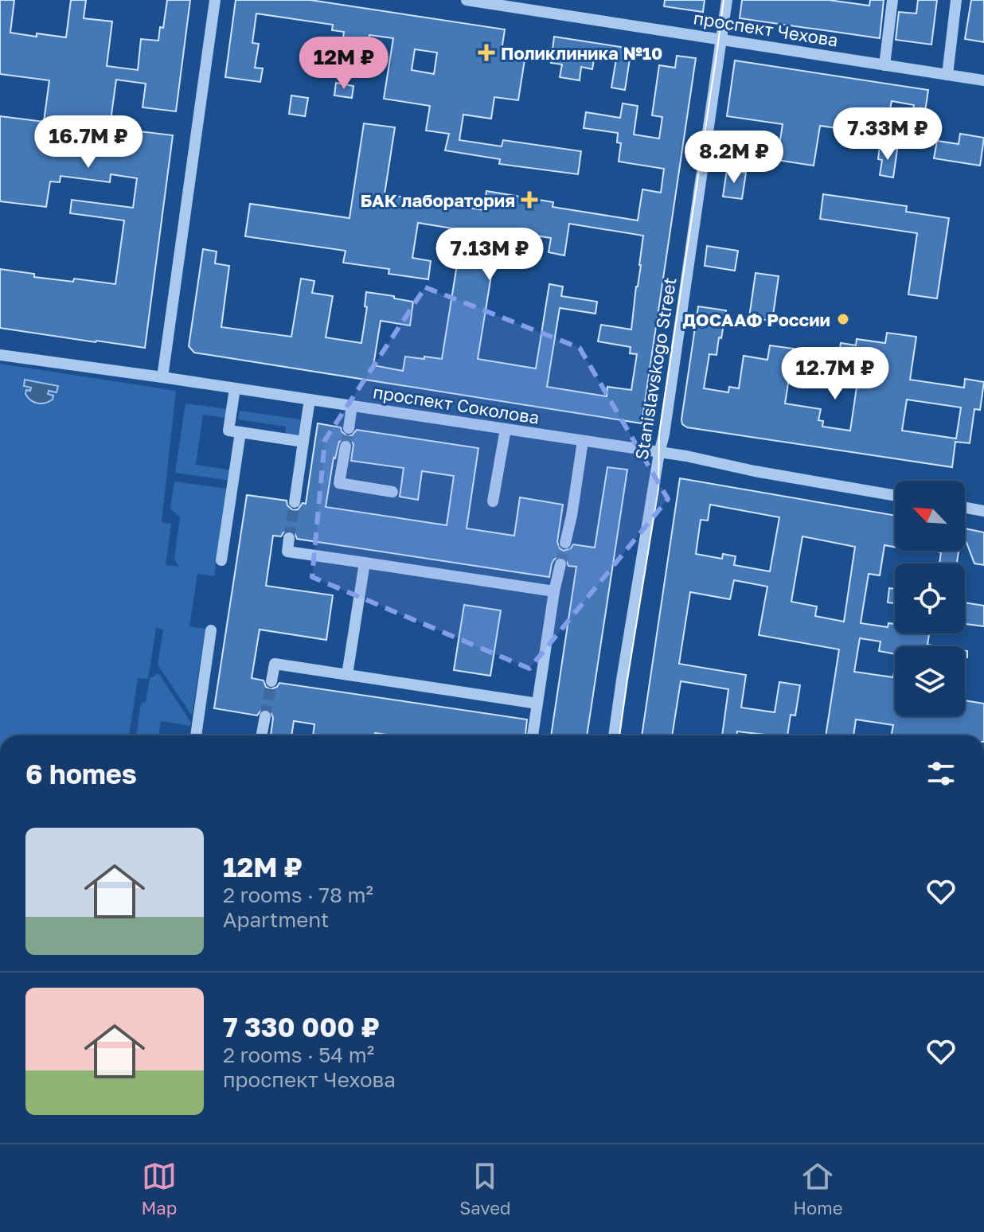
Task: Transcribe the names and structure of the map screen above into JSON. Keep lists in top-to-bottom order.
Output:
{
  "streets": {
    "street": ["проспект Чехова", "Stanislavskogo Street", "проспект Соколова"]
  },
  "crossings": [
    ["проспект Чехова", "Stanislavskogo Street"],
    ["Stanislavskogo Street", "проспект Соколова"]
  ],
  "places": {
    "health": ["Поликлиника №10", "БАК лаборатория"],
    "other": ["ДОСААФ России"]
  },
  "north": "top left",
  "page": {
    "price": [
      "12M ₽",
      "7.33M ₽",
      "16.7M ₽",
      "8.2M ₽",
      "7.13M ₽",
      "12.7M ₽"
    ],
    "heading": "6 homes",
    "list": [
      {
        "name": "12M ₽",
        "note": "2 rooms · 78 m² · Apartment"
      },
      {
        "name": "7 330 000 ₽",
        "note": "2 rooms · 54 m² · проспект Чехова"
      }
    ],
    "tabs": ["Map", "Saved", "Home"]
  }
}
